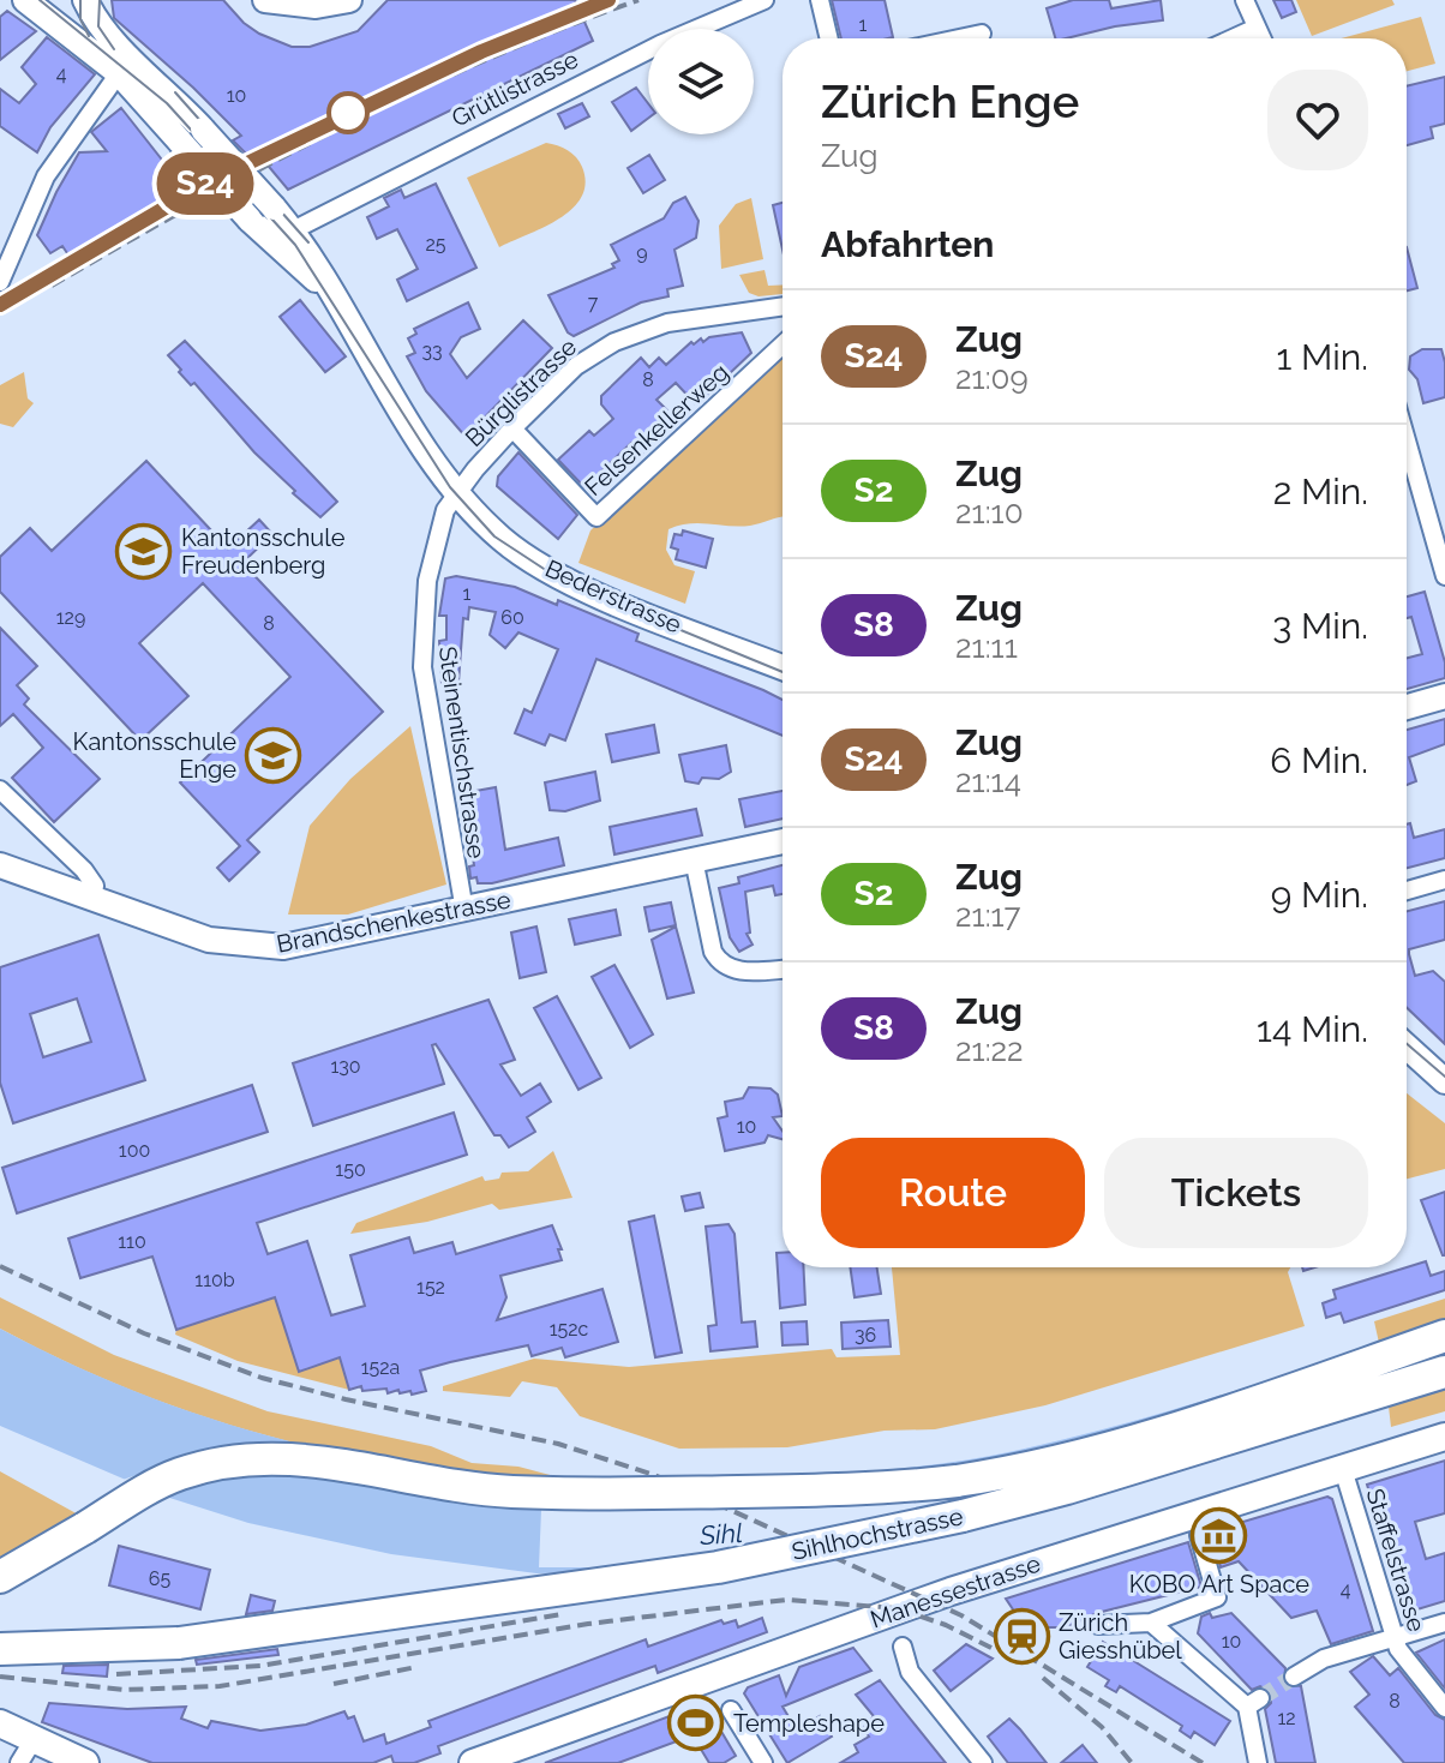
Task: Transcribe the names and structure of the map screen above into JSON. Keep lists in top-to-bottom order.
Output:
{
  "streets": {
    "highway": ["Sihlhochstrasse"],
    "main road": ["Bederstrasse", "Brandschenkestrasse", "Manessestrasse"],
    "street": [
      "Grütlistrasse",
      "Bürglistrasse",
      "Felsenkellerweg",
      "Steinentischstrasse",
      "Staffelstrasse"
    ]
  },
  "crossings": [
    ["Grütlistrasse", "Bederstrasse"],
    ["Bürglistrasse", "Felsenkellerweg"],
    ["Bürglistrasse", "Bederstrasse"],
    ["Bürglistrasse", "Steinentischstrasse"],
    ["Bederstrasse", "Steinentischstrasse"],
    ["Steinentischstrasse", "Brandschenkestrasse"],
    ["Staffelstrasse", "Manessestrasse"]
  ],
  "water": ["Sihl"],
  "places": {
    "school or university": ["Kantonsschule Freudenberg", "Kantonsschule Enge"],
    "museum": ["KOBO Art Space"],
    "station": ["Zürich Giesshübel"],
    "sports": ["Templeshape"]
  },
  "house_numbers": [
    "1",
    "4",
    "10",
    "25",
    "9",
    "7",
    "33",
    "8",
    "1",
    "129",
    "60",
    "8",
    "130",
    "10",
    "100",
    "150",
    "110",
    "110b",
    "152",
    "152c",
    "36",
    "152a",
    "65",
    "4",
    "10",
    "8",
    "12"
  ],
  "page": {
    "on_map": "S24",
    "heading": [
      ["Zürich Enge", "Zug"],
      "Abfahrten"
    ],
    "list": [
      {
        "mark": "S24",
        "name": "Zug",
        "note": "21:09",
        "value": "1 Min."
      },
      {
        "mark": "S2",
        "name": "Zug",
        "note": "21:10",
        "value": "2 Min."
      },
      {
        "mark": "S8",
        "name": "Zug",
        "note": "21:11",
        "value": "3 Min."
      },
      {
        "mark": "S24",
        "name": "Zug",
        "note": "21:14",
        "value": "6 Min."
      },
      {
        "mark": "S2",
        "name": "Zug",
        "note": "21:17",
        "value": "9 Min."
      },
      {
        "mark": "S8",
        "name": "Zug",
        "note": "21:22",
        "value": "14 Min."
      }
    ],
    "buttons": ["Route", "Tickets"]
  }
}
